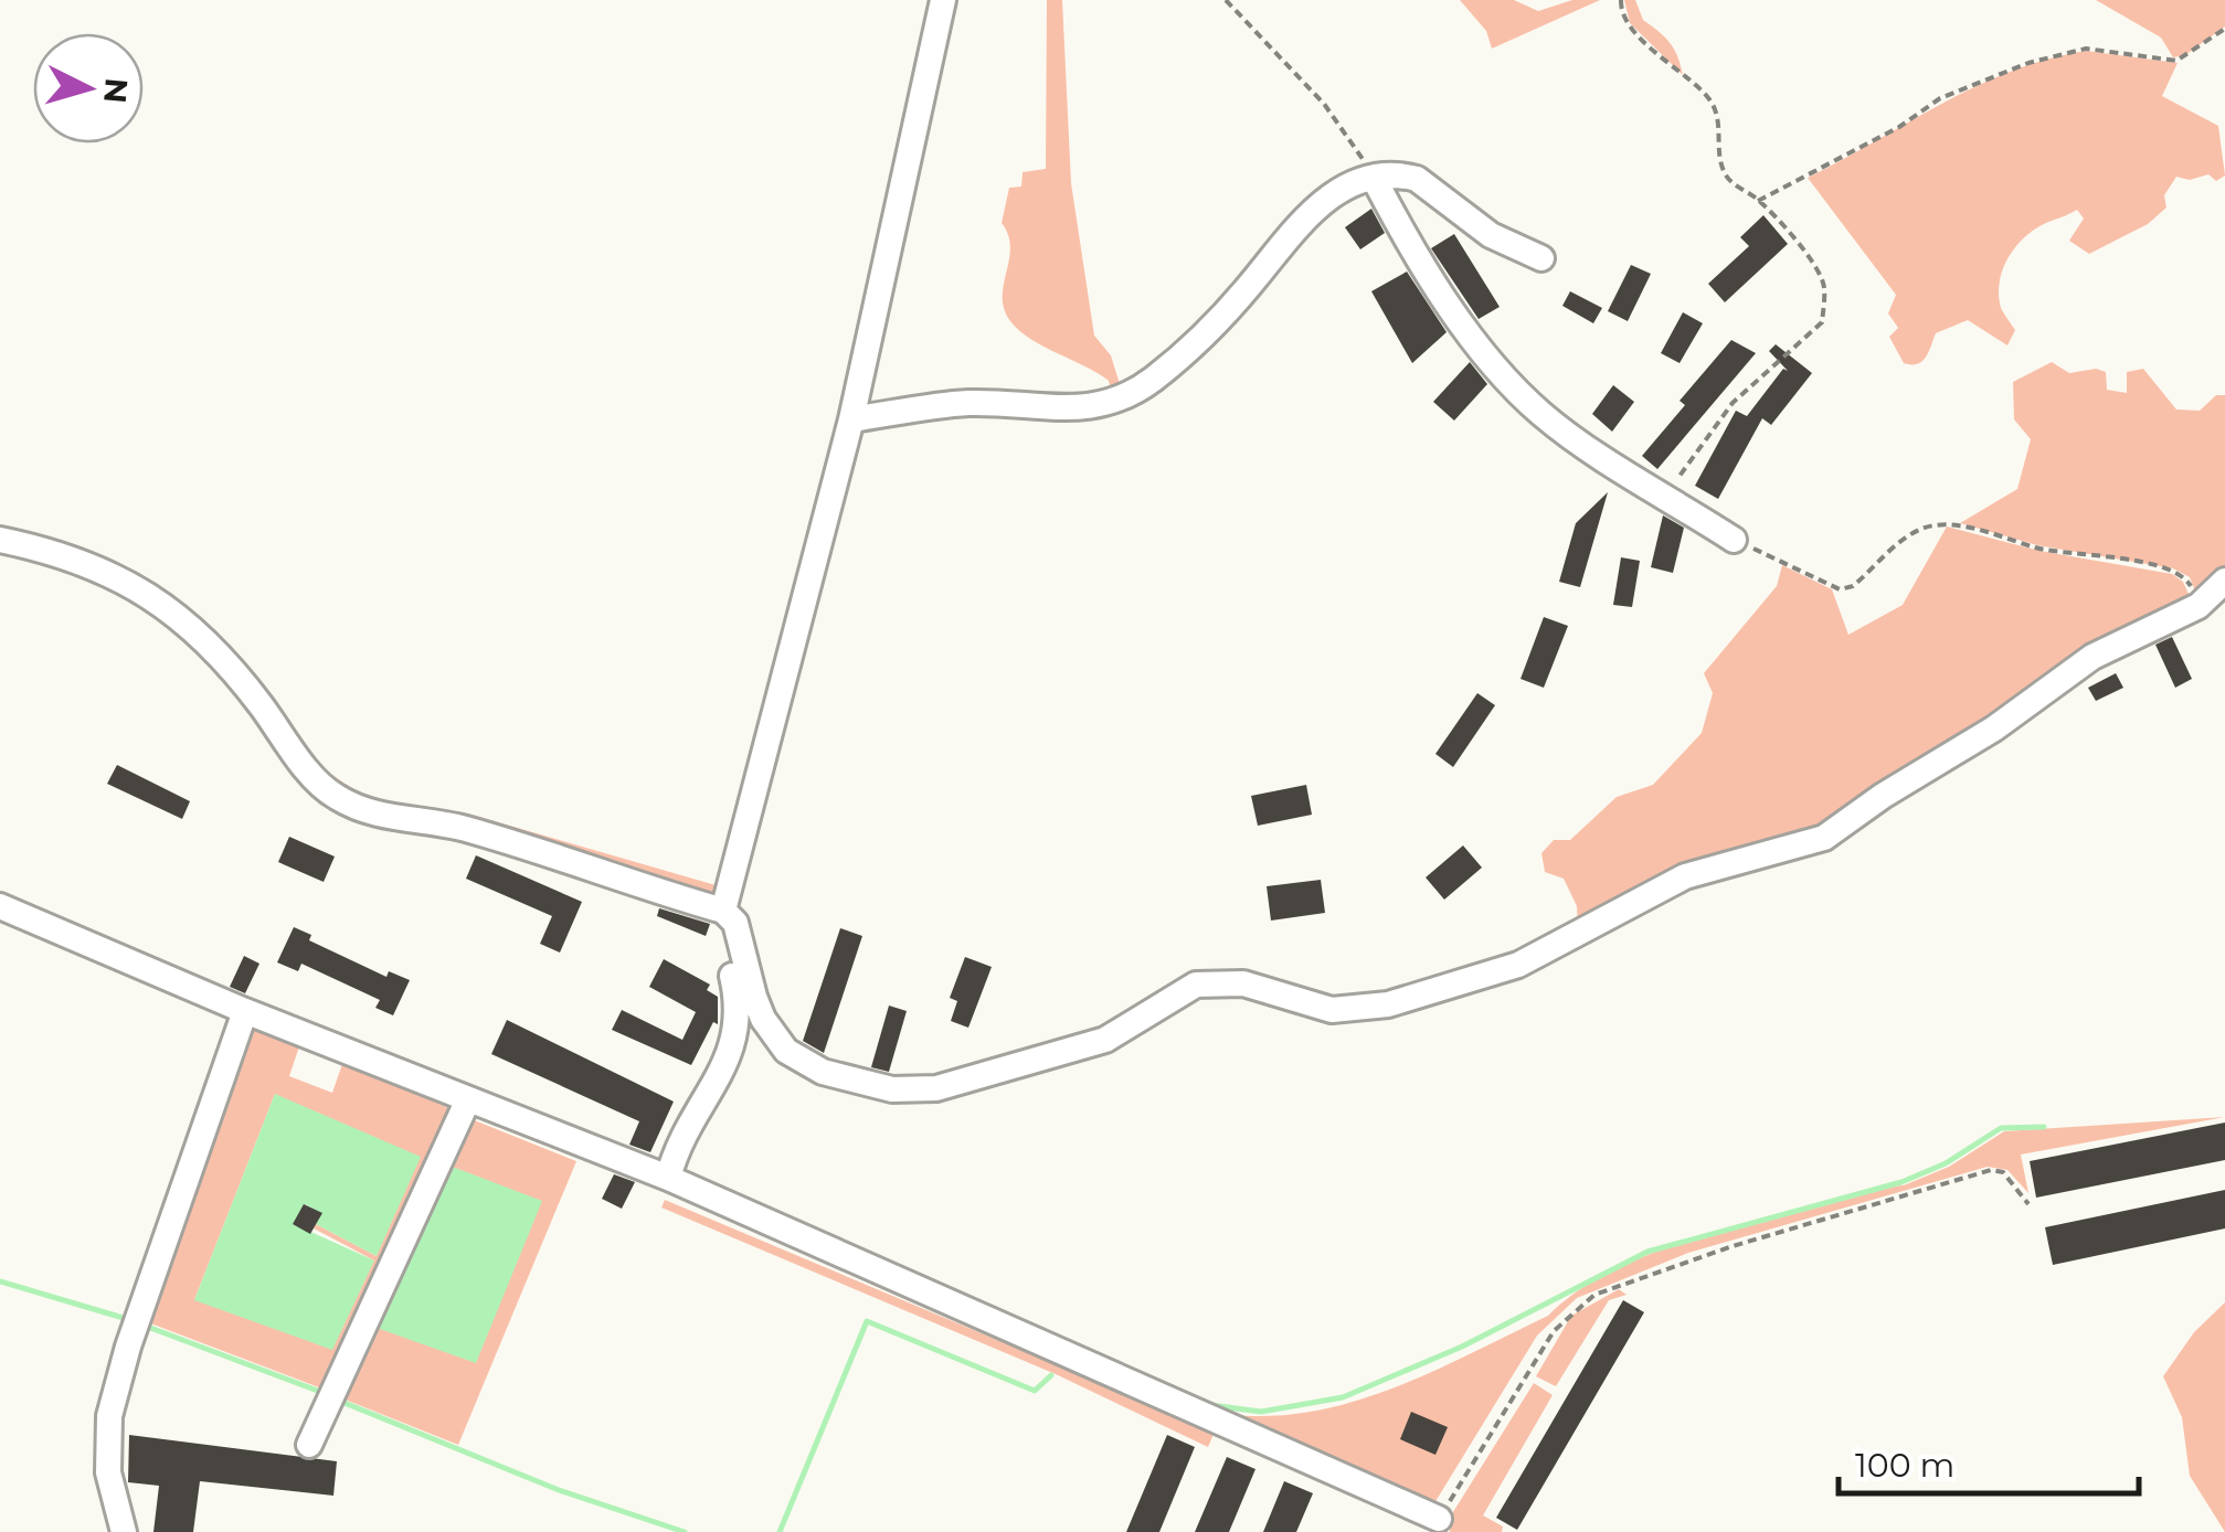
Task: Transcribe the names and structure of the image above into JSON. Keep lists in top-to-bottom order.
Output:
{
  "scale_bar": "100 m",
  "north": "right"
}
